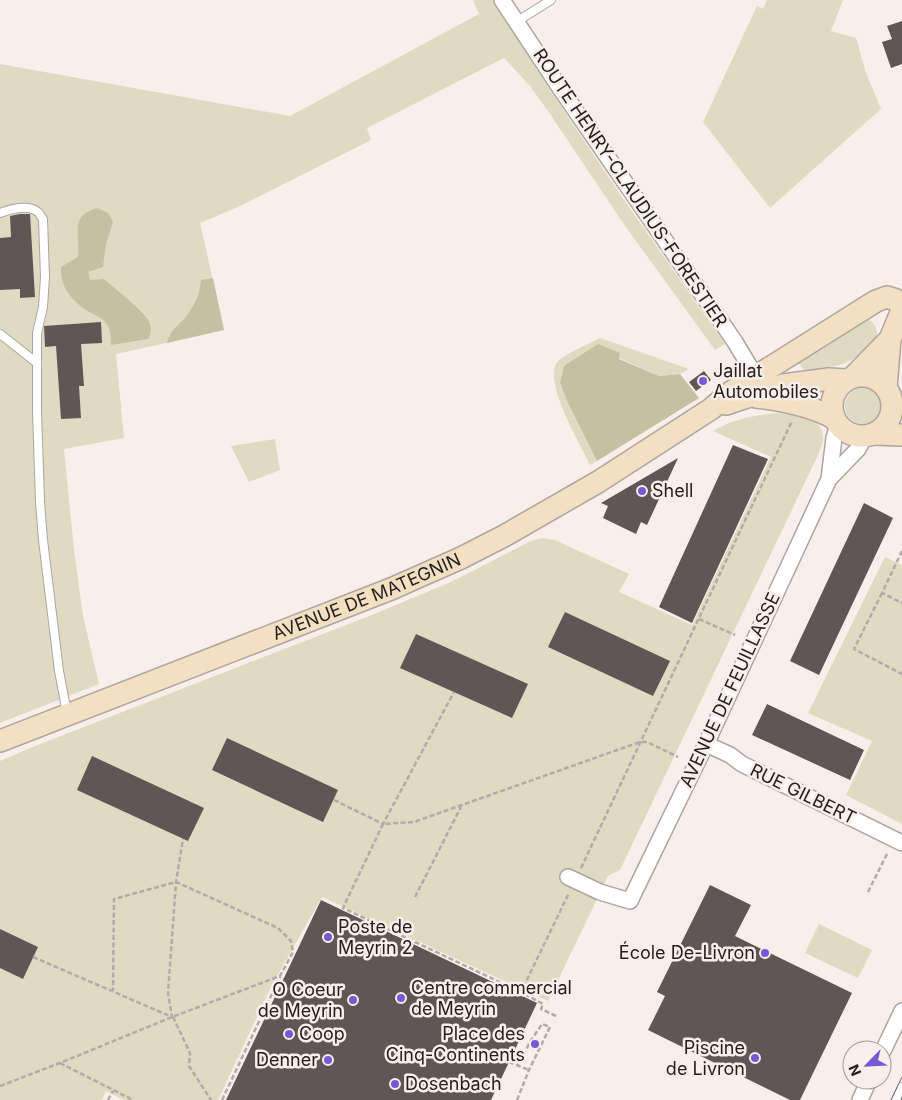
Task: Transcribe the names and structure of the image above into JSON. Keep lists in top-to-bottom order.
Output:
{
  "streets": {
    "main road": ["AVENUE DE MATEGNIN"],
    "street": ["ROUTE HENRY-CLAUDIUS-FORESTIER", "AVENUE DE FEUILLASSE", "RUE GILBERT"]
  },
  "crossings": [
    ["ROUTE HENRY-CLAUDIUS-FORESTIER", "AVENUE DE MATEGNIN"],
    ["AVENUE DE MATEGNIN", "AVENUE DE FEUILLASSE"],
    ["AVENUE DE FEUILLASSE", "RUE GILBERT"]
  ],
  "places": [
    "Jaillat Automobiles",
    "Shell",
    "Poste de Meyrin 2",
    "École De-Livron",
    "Centre commercial de Meyrin",
    "O Coeur de Meyrin",
    "Coop",
    "Place des Cinq-Continents",
    "Piscine de Livron",
    "Denner",
    "Dosenbach"
  ],
  "north": "bottom left"
}
